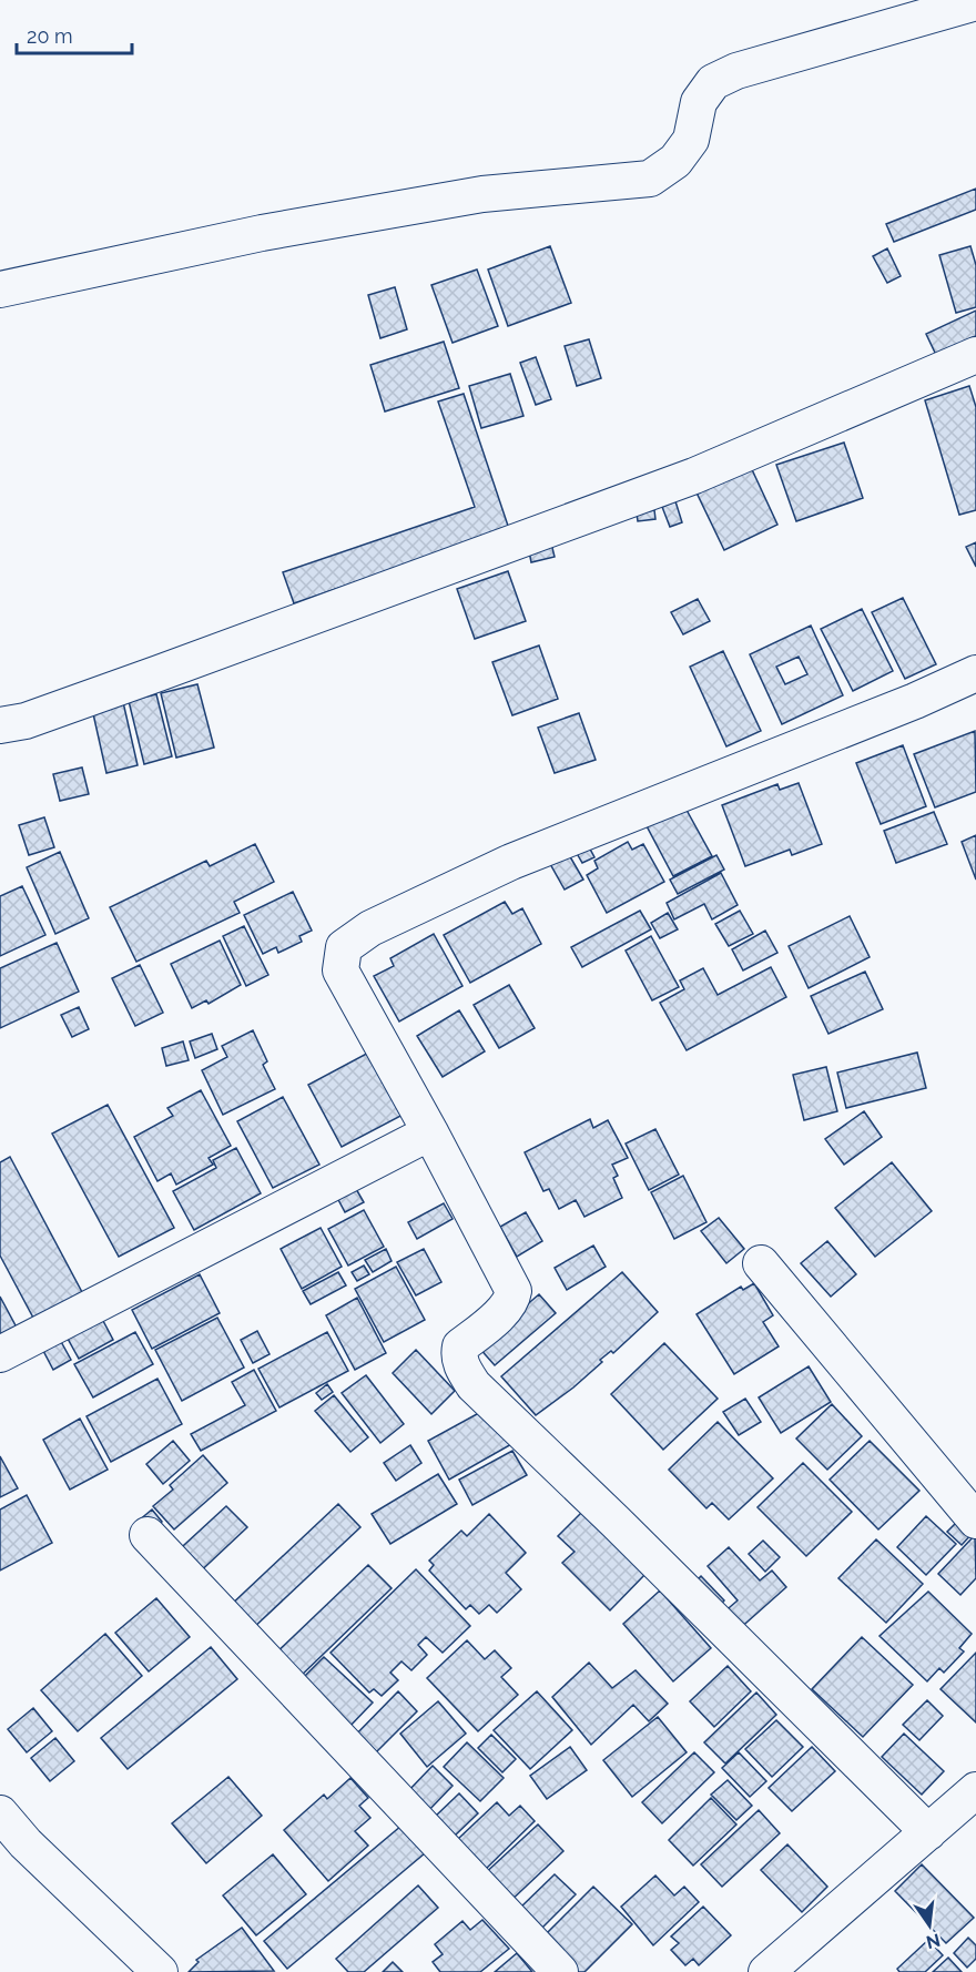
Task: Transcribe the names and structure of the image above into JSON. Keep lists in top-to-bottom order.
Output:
{
  "scale_bar": "20 m",
  "north": "bottom"
}
